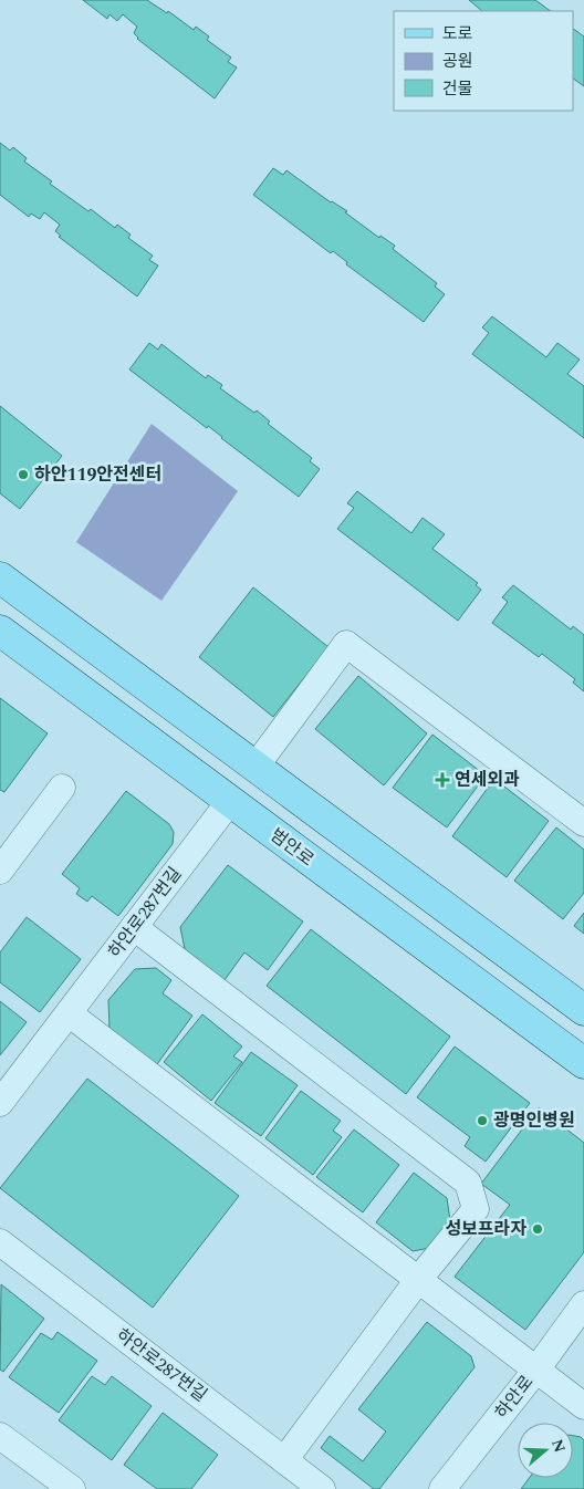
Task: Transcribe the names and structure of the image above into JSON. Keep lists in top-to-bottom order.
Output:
{
  "streets": {
    "main road": ["범안로"],
    "street": ["하안로287번길", "하안로"]
  },
  "crossings": [
    ["범안로", "하안로287번길"]
  ],
  "places": {
    "other": ["하안119안전센터", "광명인병원", "성보프라자"],
    "health": ["연세외과"]
  },
  "legend": ["도로", "공원", "건물"],
  "north": "right"
}
